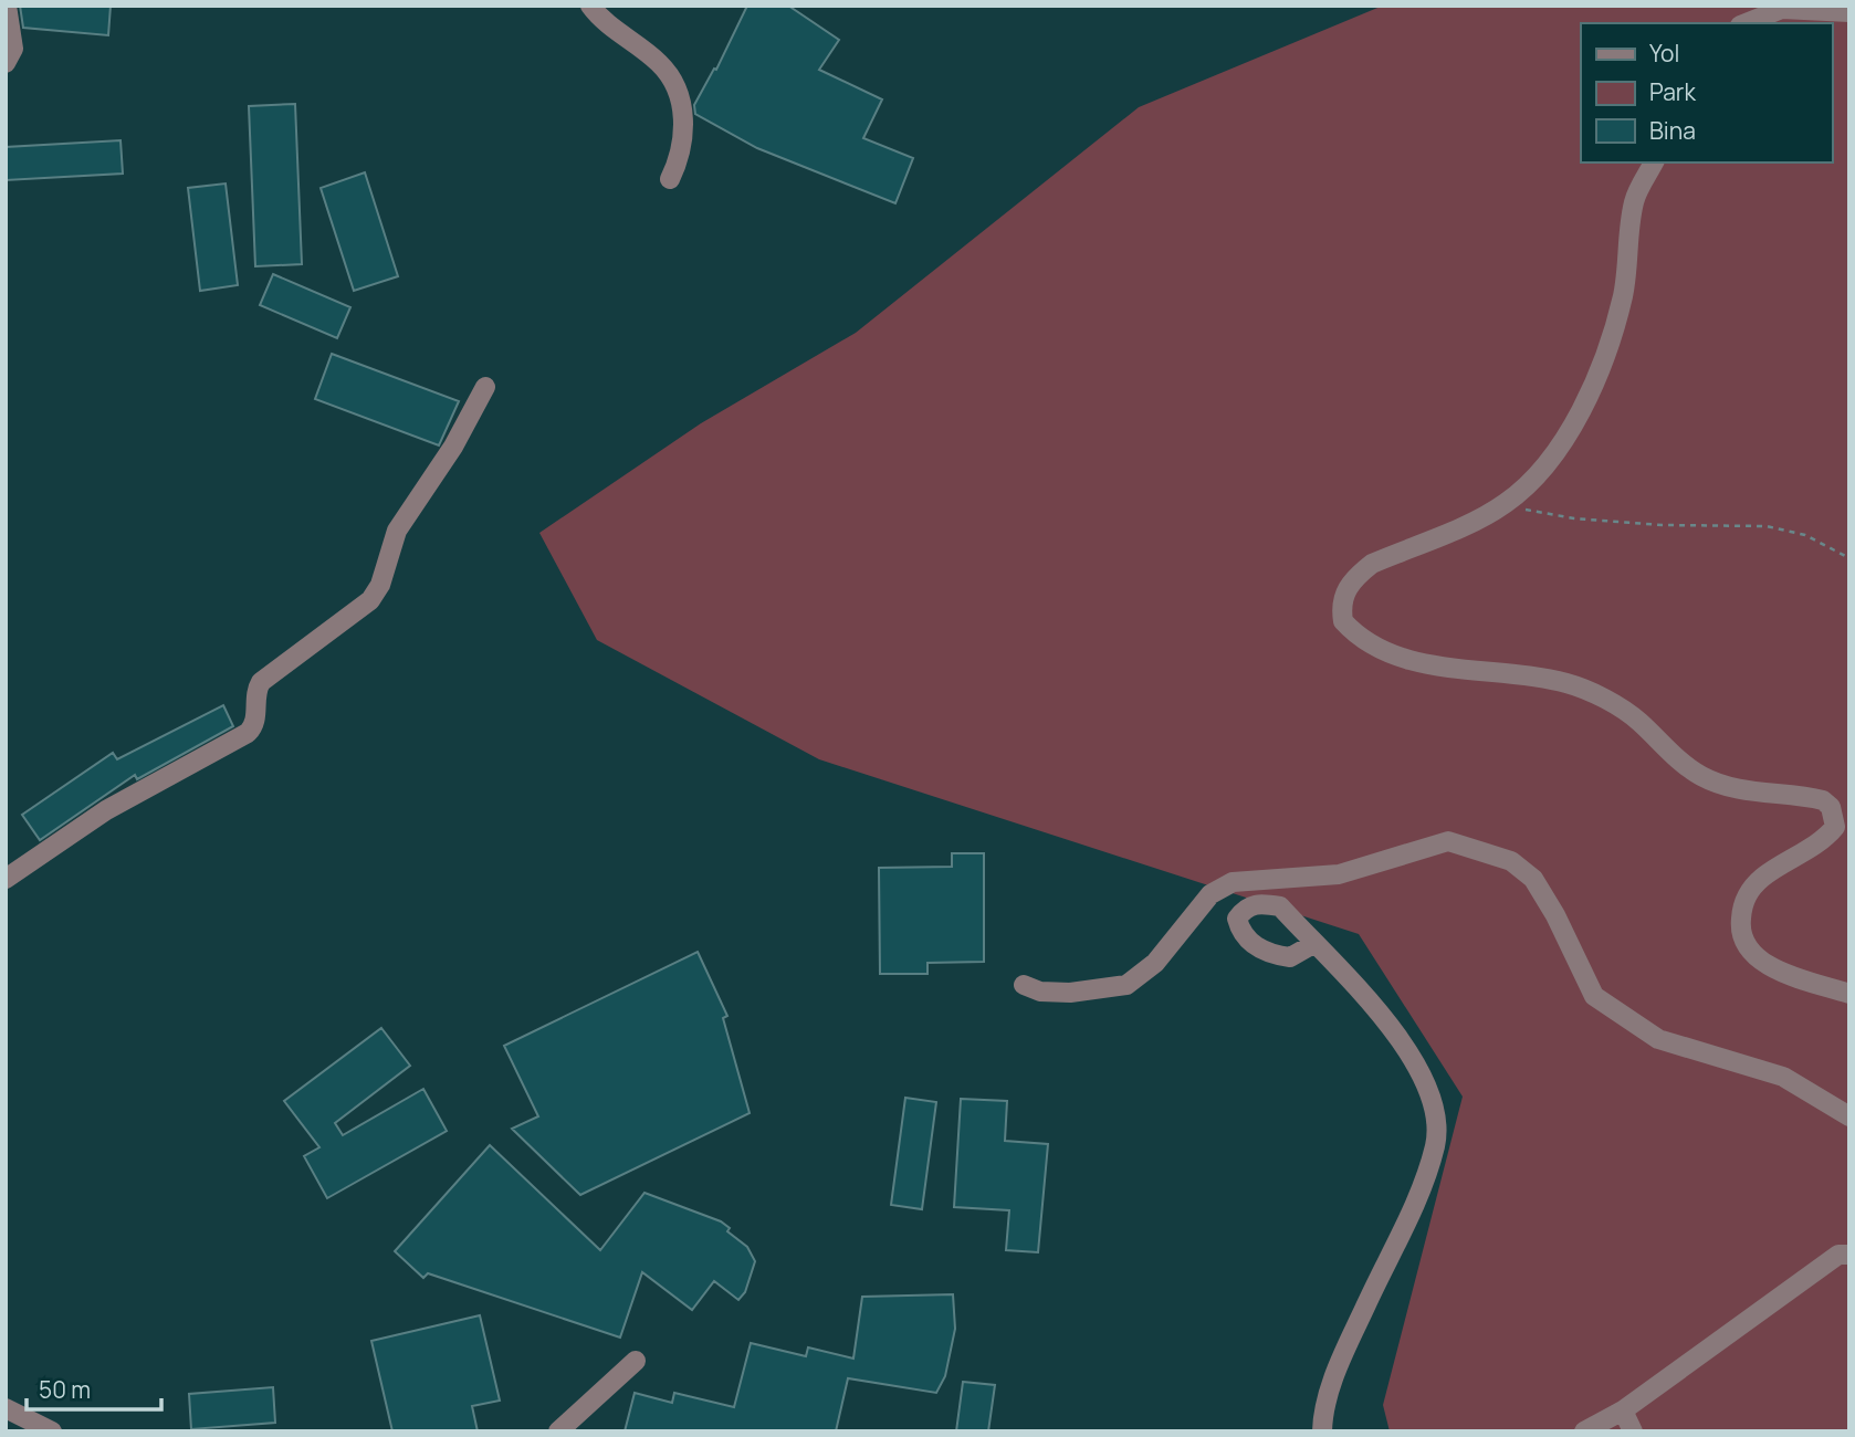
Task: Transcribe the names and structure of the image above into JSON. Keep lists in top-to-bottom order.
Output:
{
  "legend": ["Yol", "Park", "Bina"],
  "scale_bar": "50 m"
}
